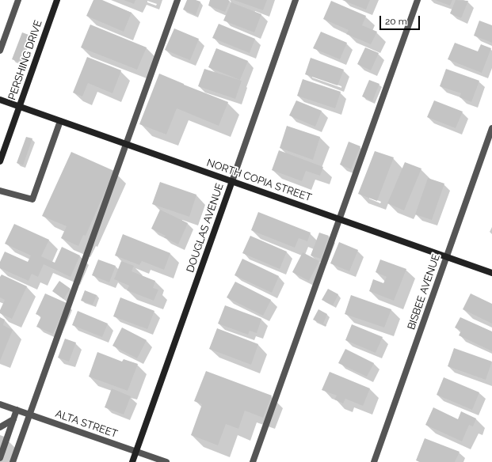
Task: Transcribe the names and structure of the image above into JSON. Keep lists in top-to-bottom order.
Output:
{
  "streets": {
    "main road": ["PERSHING DRIVE", "NORTH COPIA STREET", "DOUGLAS AVENUE"],
    "street": ["BISBEE AVENUE", "ALTA STREET"]
  },
  "crossings": [
    ["PERSHING DRIVE", "NORTH COPIA STREET"],
    ["NORTH COPIA STREET", "DOUGLAS AVENUE"],
    ["NORTH COPIA STREET", "BISBEE AVENUE"],
    ["DOUGLAS AVENUE", "ALTA STREET"]
  ],
  "scale_bar": "20 m"
}
